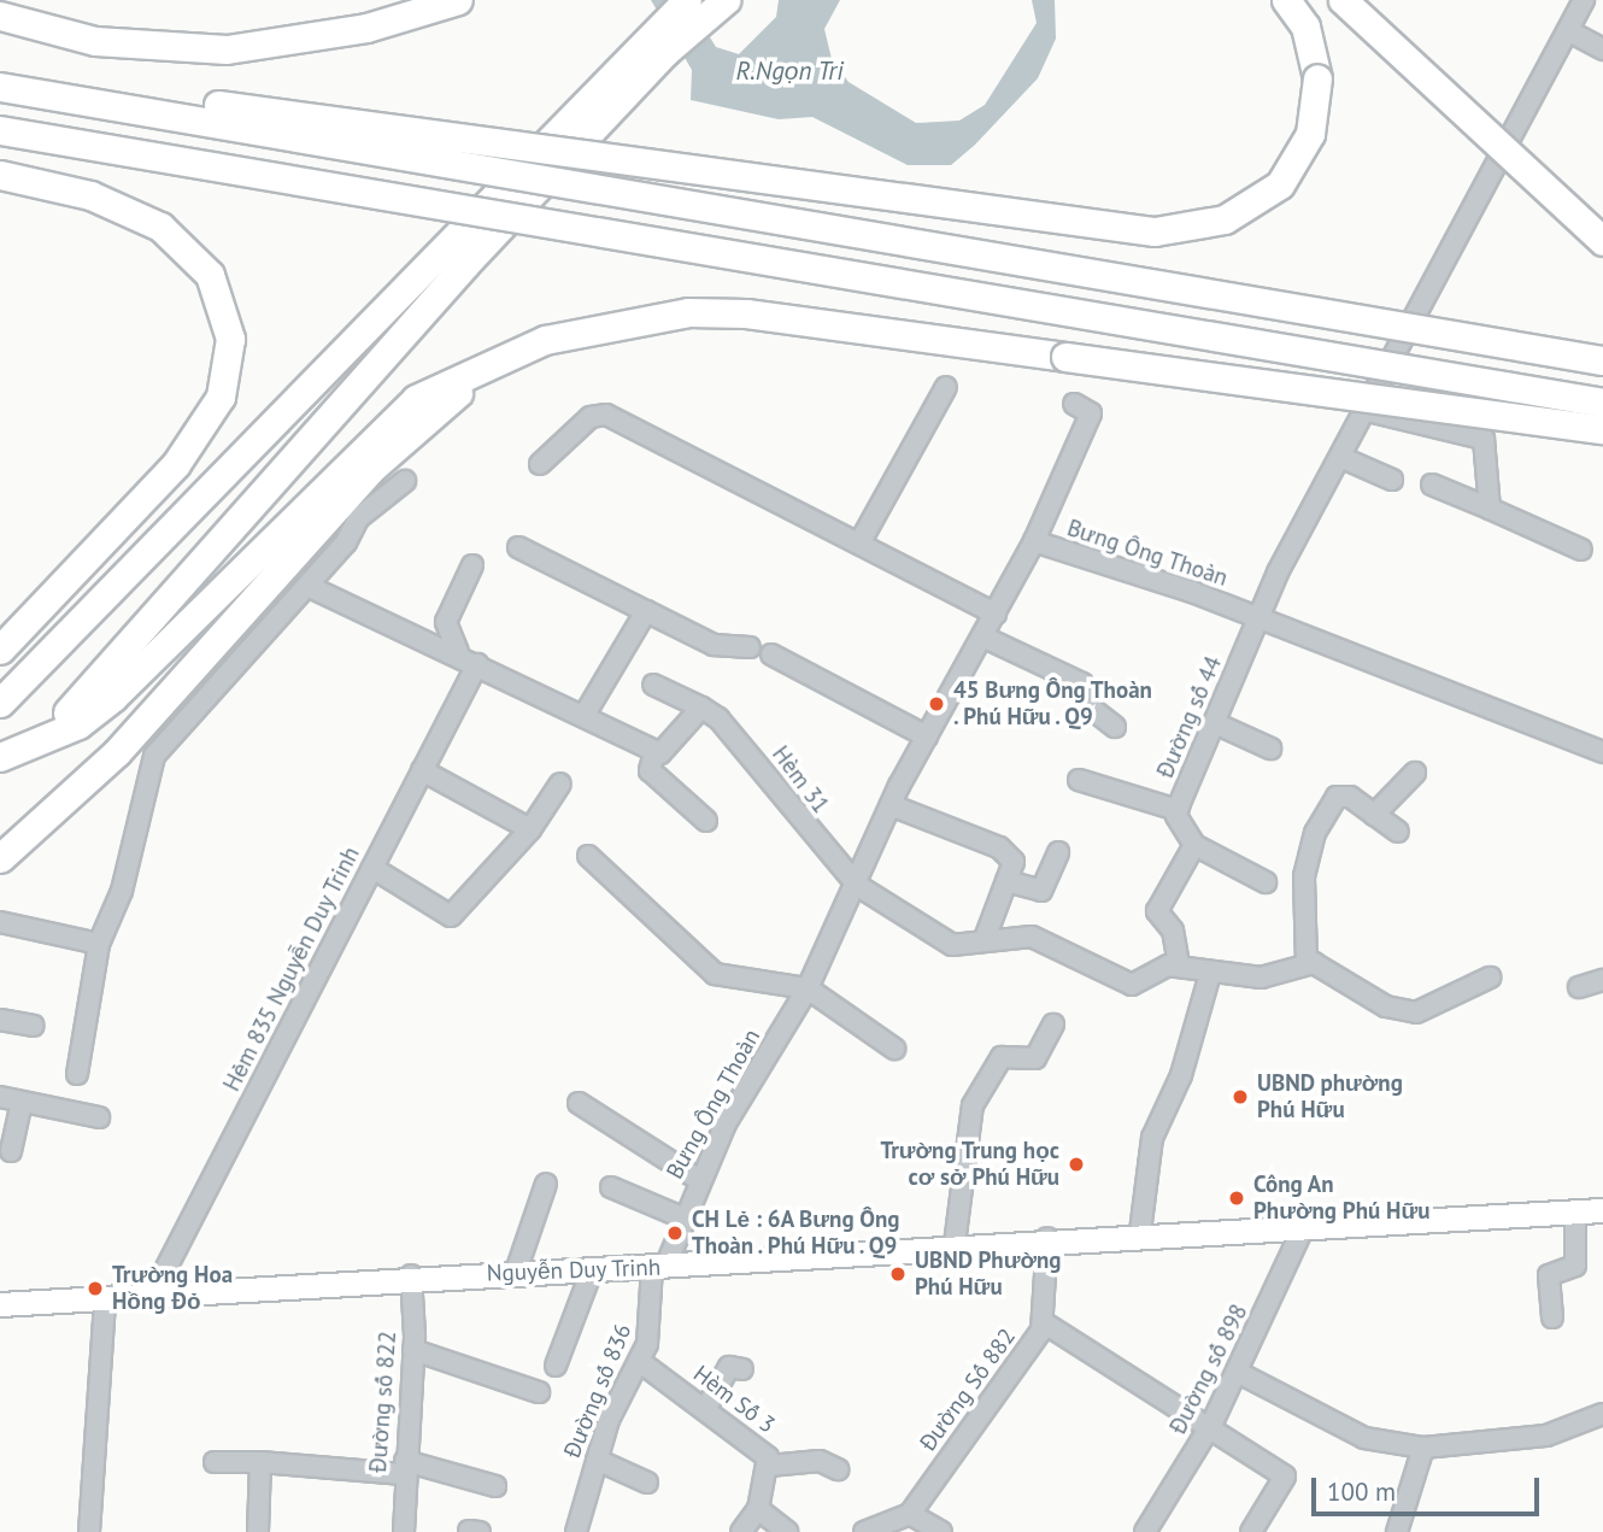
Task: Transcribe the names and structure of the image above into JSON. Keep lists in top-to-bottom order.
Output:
{
  "streets": {
    "main road": ["Nguyễn Duy Trinh"],
    "street": [
      "Bưng Ông Thoàn",
      "Đường số 44",
      "Hèm 31",
      "Hẻm 835 Nguyễn Duy Trinh",
      "Đường số 898",
      "Đường Số 882",
      "Đường số 836",
      "Hèm Số 3",
      "Đường số 822"
    ]
  },
  "crossings": [
    ["Bưng Ông Thoàn", "Đường số 44"],
    ["Bưng Ông Thoàn", "Hèm 31"],
    ["Bưng Ông Thoàn", "Nguyễn Duy Trinh"],
    ["Bưng Ông Thoàn", "Đường số 836"],
    ["Hẻm 835 Nguyễn Duy Trinh", "Nguyễn Duy Trinh"],
    ["Nguyễn Duy Trinh", "Đường số 898"],
    ["Nguyễn Duy Trinh", "Đường Số 882"],
    ["Nguyễn Duy Trinh", "Đường số 836"],
    ["Nguyễn Duy Trinh", "Đường số 822"],
    ["Đường số 836", "Hèm Số 3"]
  ],
  "water": ["R.Ngọn Tri"],
  "places": [
    "45 Bưng Ông Thoàn . Phú Hữu . Q9",
    "UBND phường Phú Hữu",
    "Trường Trung học cơ sở Phú Hữu",
    "Công An Phường Phú Hữu",
    "CH Lẻ : 6A Bưng Ông Thoàn . Phú Hữu . Q9",
    "UBND Phường Phú Hữu",
    "Trường Hoa Hồng Đỏ"
  ],
  "scale_bar": "100 m"
}
